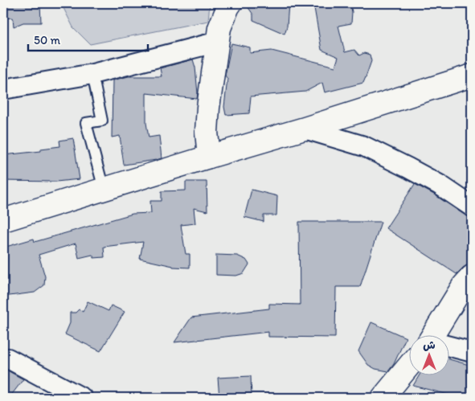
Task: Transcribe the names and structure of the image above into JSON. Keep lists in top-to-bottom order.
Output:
{
  "scale_bar": "50 m",
  "north": "top"
}
